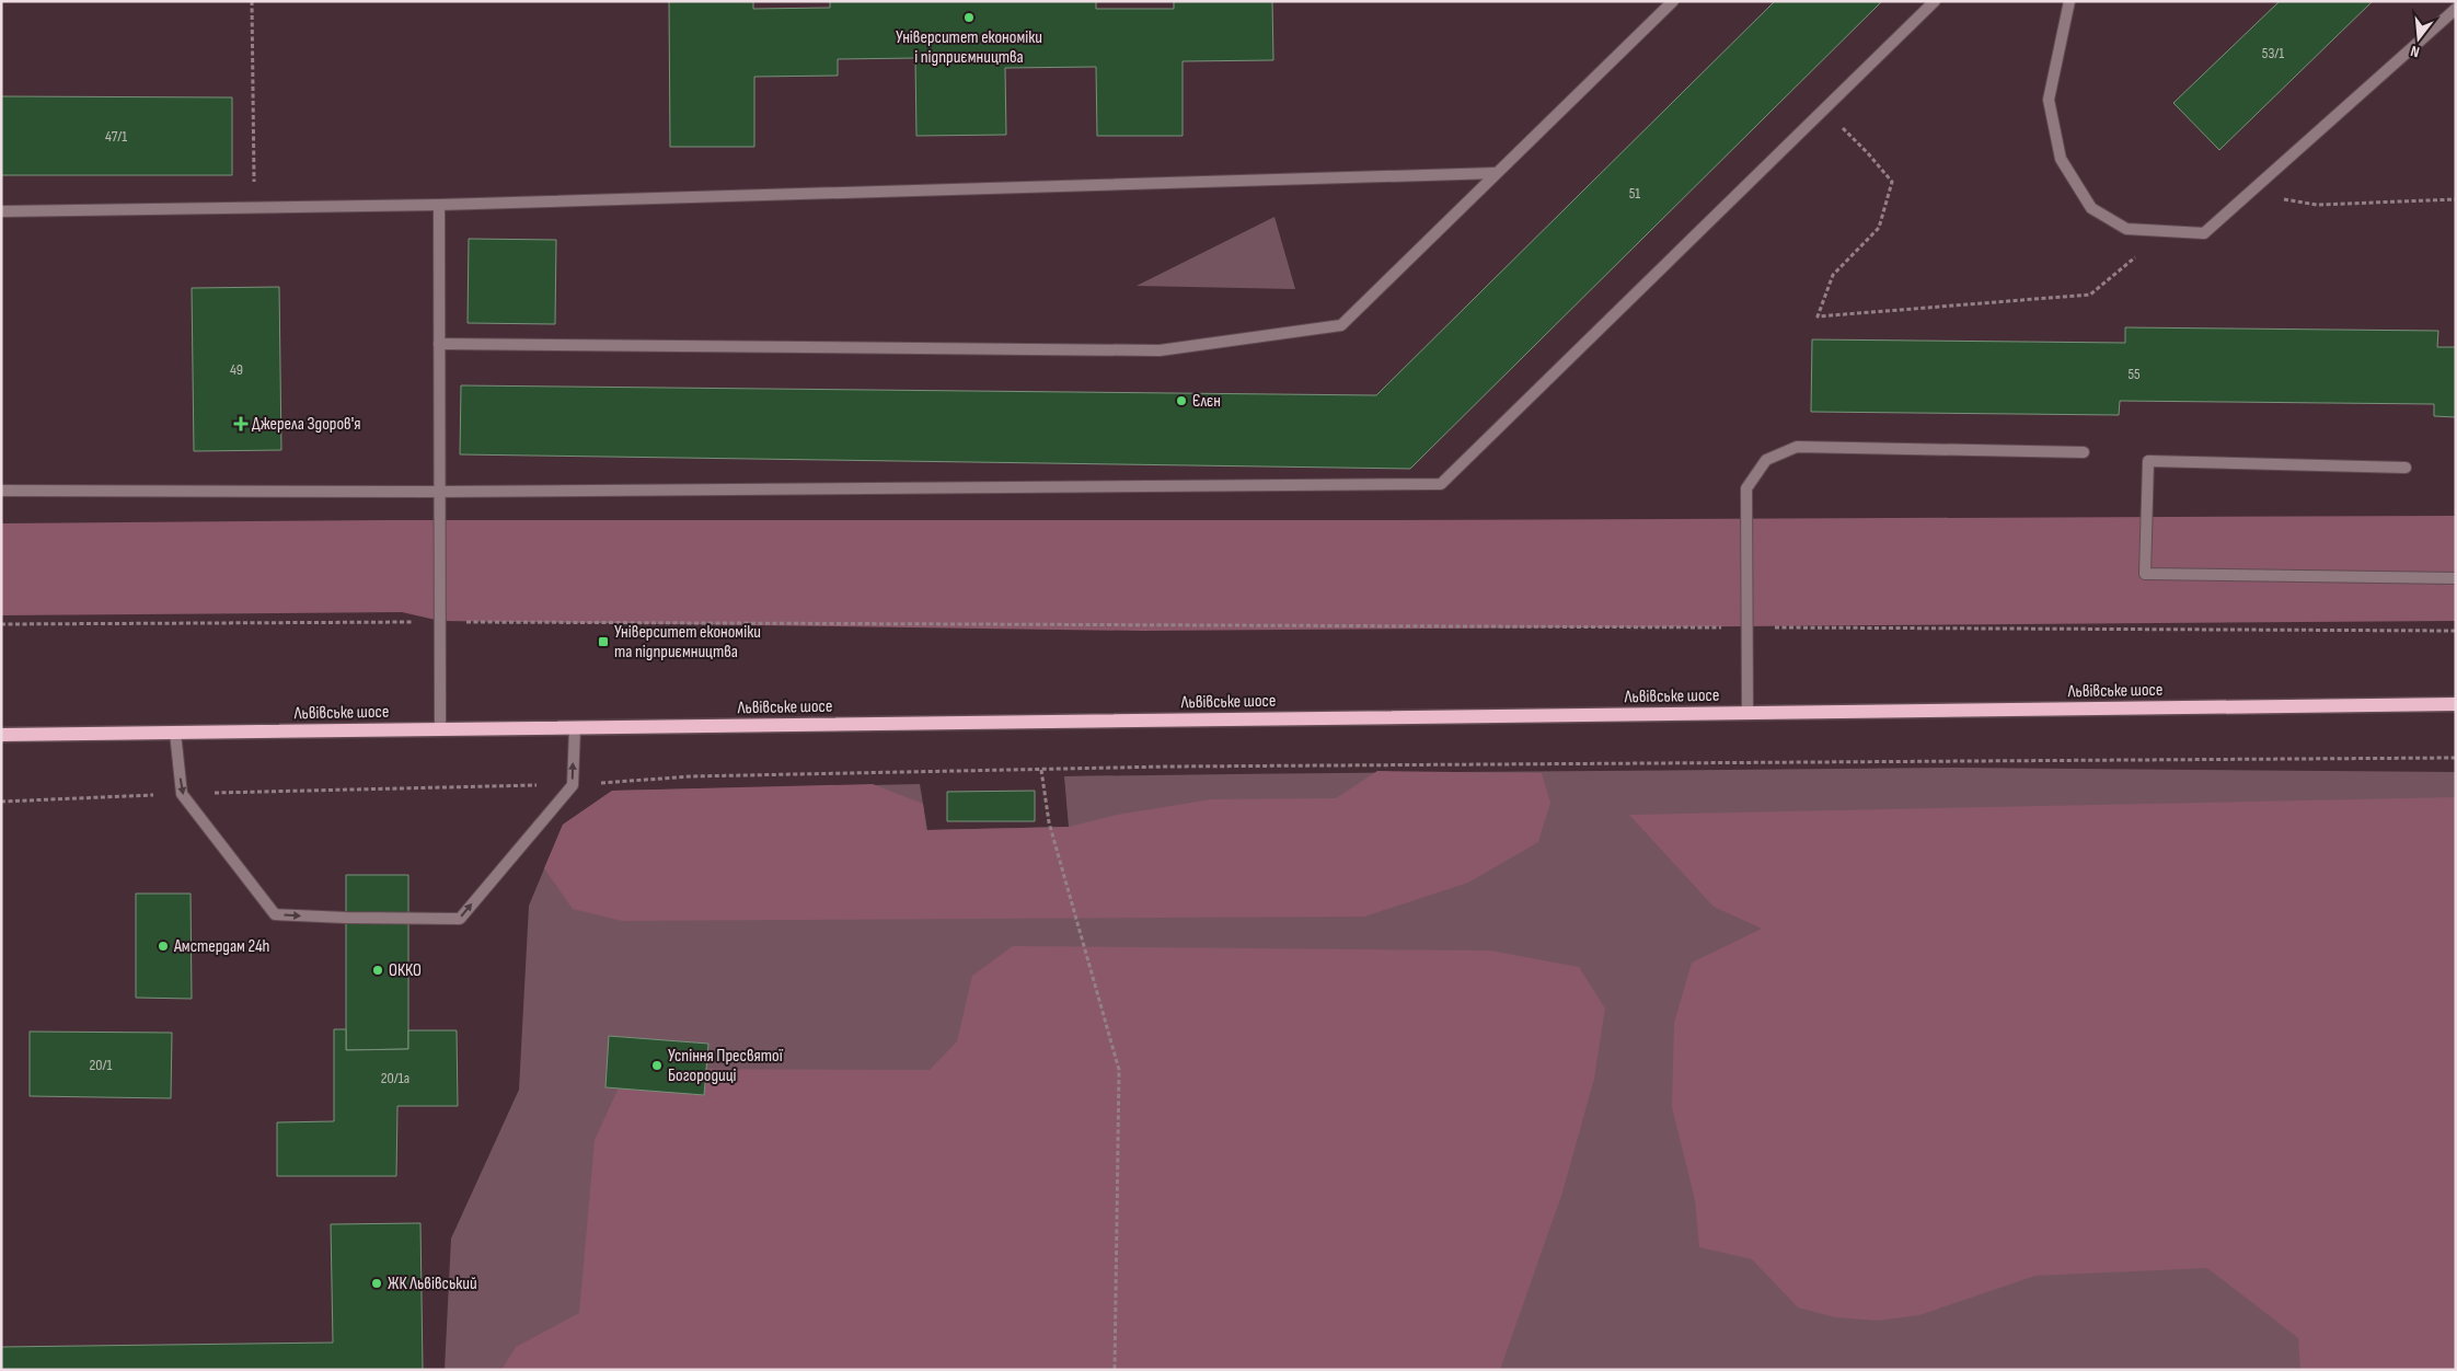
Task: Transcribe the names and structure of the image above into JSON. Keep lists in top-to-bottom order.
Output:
{
  "streets": {
    "main road": ["Львівське шосе"]
  },
  "places": {
    "other": [
      "Університет економіки і підприємництва",
      "Єлєн",
      "Амстердам 24h",
      "ОККО",
      "Успіння Пресвятої Богородиці",
      "ЖК Львівський"
    ],
    "health": ["Джерела Здоров'я"],
    "transit": ["Університет економіки та підприємництва"]
  },
  "house_numbers": [
    "53/1",
    "47/1",
    "51",
    "49",
    "55",
    "20/1",
    "20/1а"
  ],
  "north": "bottom"
}
